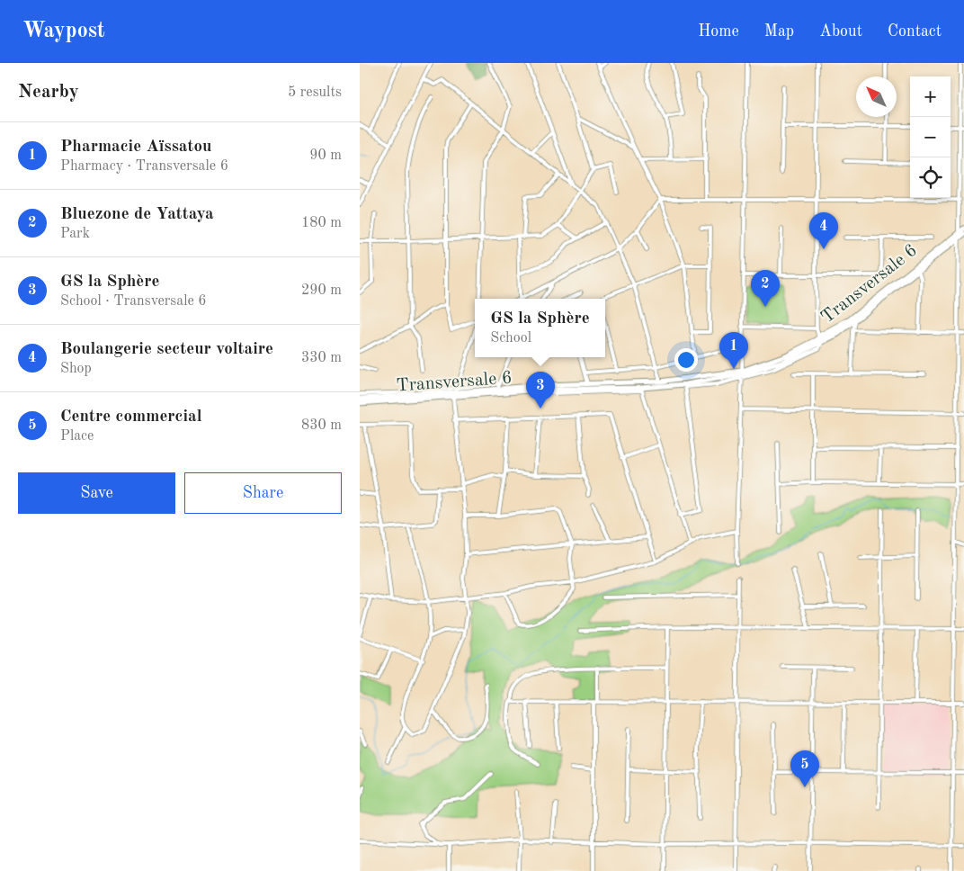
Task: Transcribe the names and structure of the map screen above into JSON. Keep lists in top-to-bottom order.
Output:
{
  "streets": {
    "main road": ["Transversale 6"]
  },
  "north": "top left",
  "page": {
    "header": "Waypost",
    "nav": [
      "Home",
      "Map",
      "About",
      "Contact"
    ],
    "heading": ["Nearby", "5 results"],
    "map_buttons": ["+", "−"],
    "list": [
      {
        "mark": "1",
        "name": "Pharmacie Aïssatou",
        "note": "Pharmacy · Transversale 6",
        "value": "90 m"
      },
      {
        "mark": "2",
        "name": "Bluezone de Yattaya",
        "note": "Park",
        "value": "180 m"
      },
      {
        "mark": "3",
        "name": "GS la Sphère",
        "note": "School · Transversale 6",
        "value": "290 m"
      },
      {
        "mark": "4",
        "name": "Boulangerie secteur voltaire",
        "note": "Shop",
        "value": "330 m"
      },
      {
        "mark": "5",
        "name": "Centre commercial",
        "note": "Place",
        "value": "830 m"
      }
    ],
    "pins": [
      "4",
      "2",
      "1",
      "3",
      "5"
    ],
    "popup": ["GS la Sphère", "School"],
    "buttons": ["Save", "Share"]
  }
}
